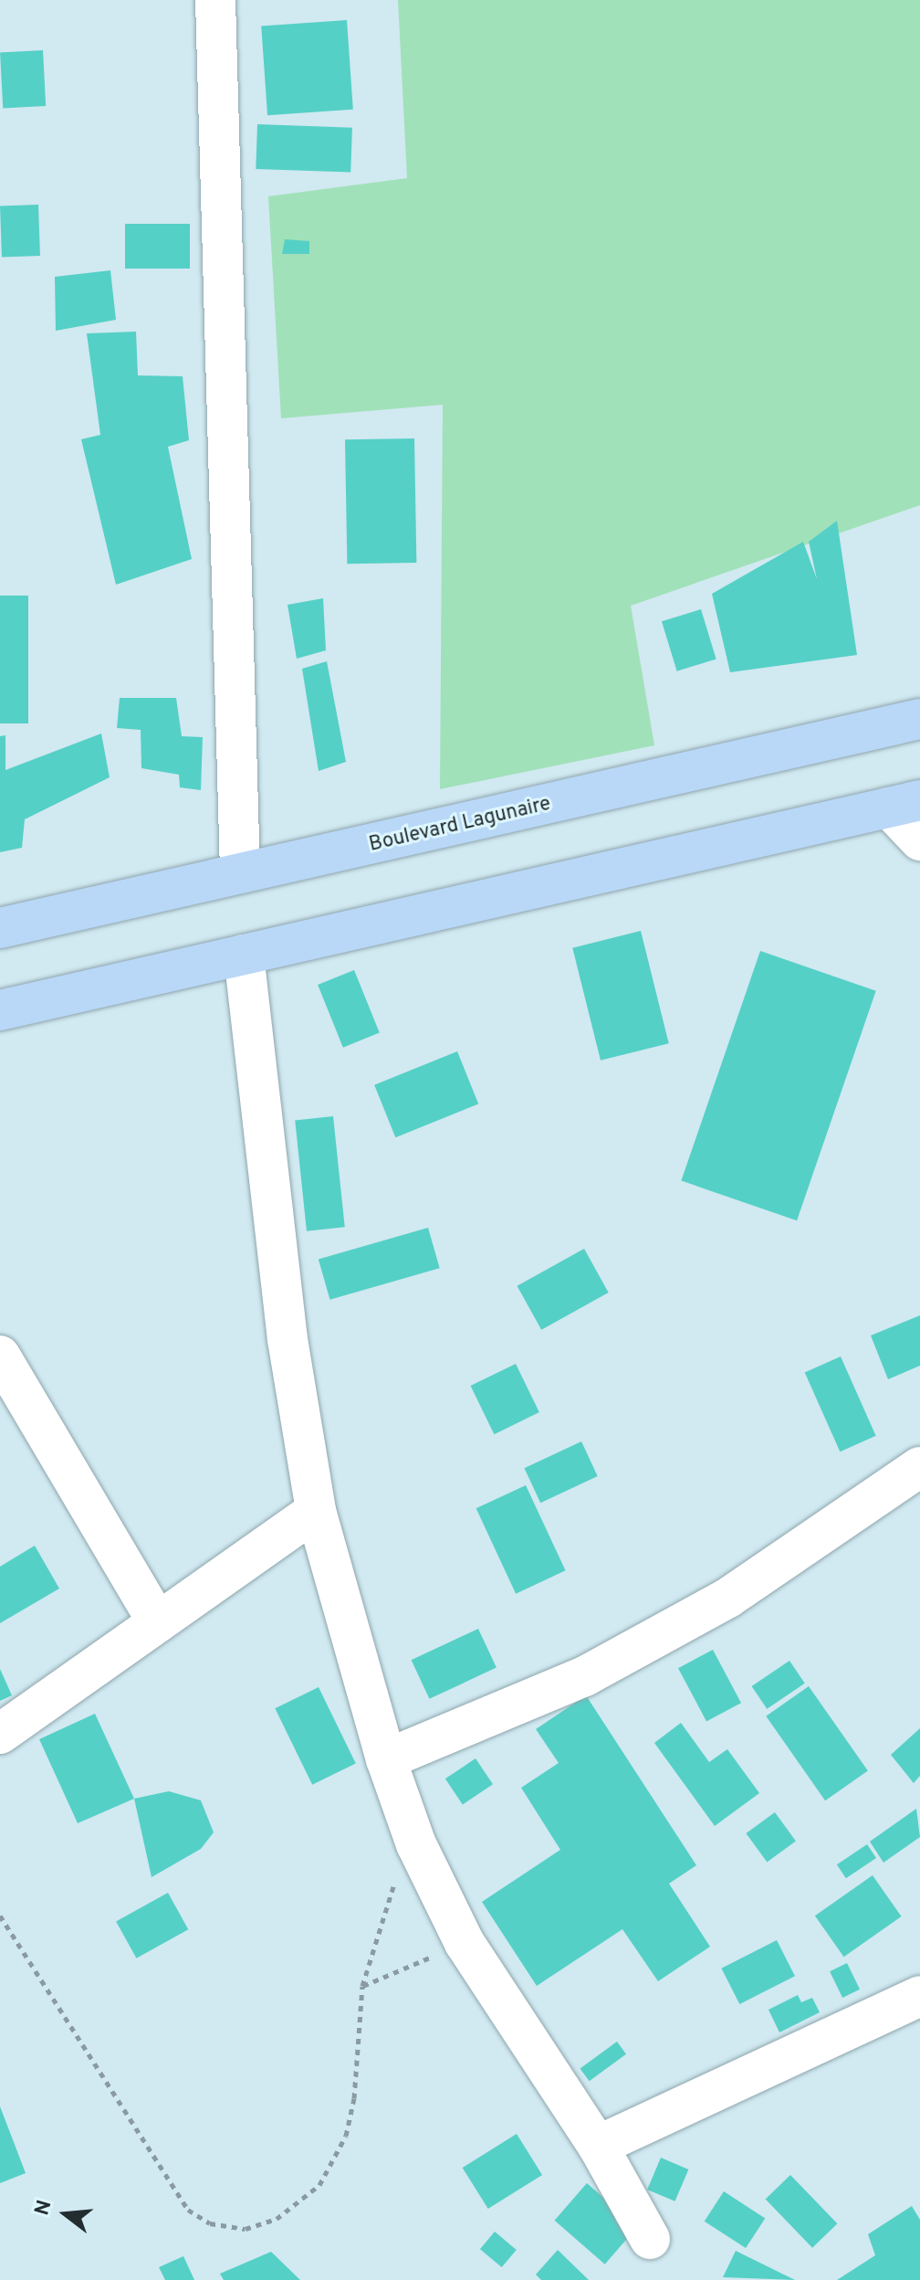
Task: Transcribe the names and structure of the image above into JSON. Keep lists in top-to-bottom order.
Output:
{
  "streets": {
    "main road": ["Boulevard Lagunaire"]
  },
  "north": "left"
}
